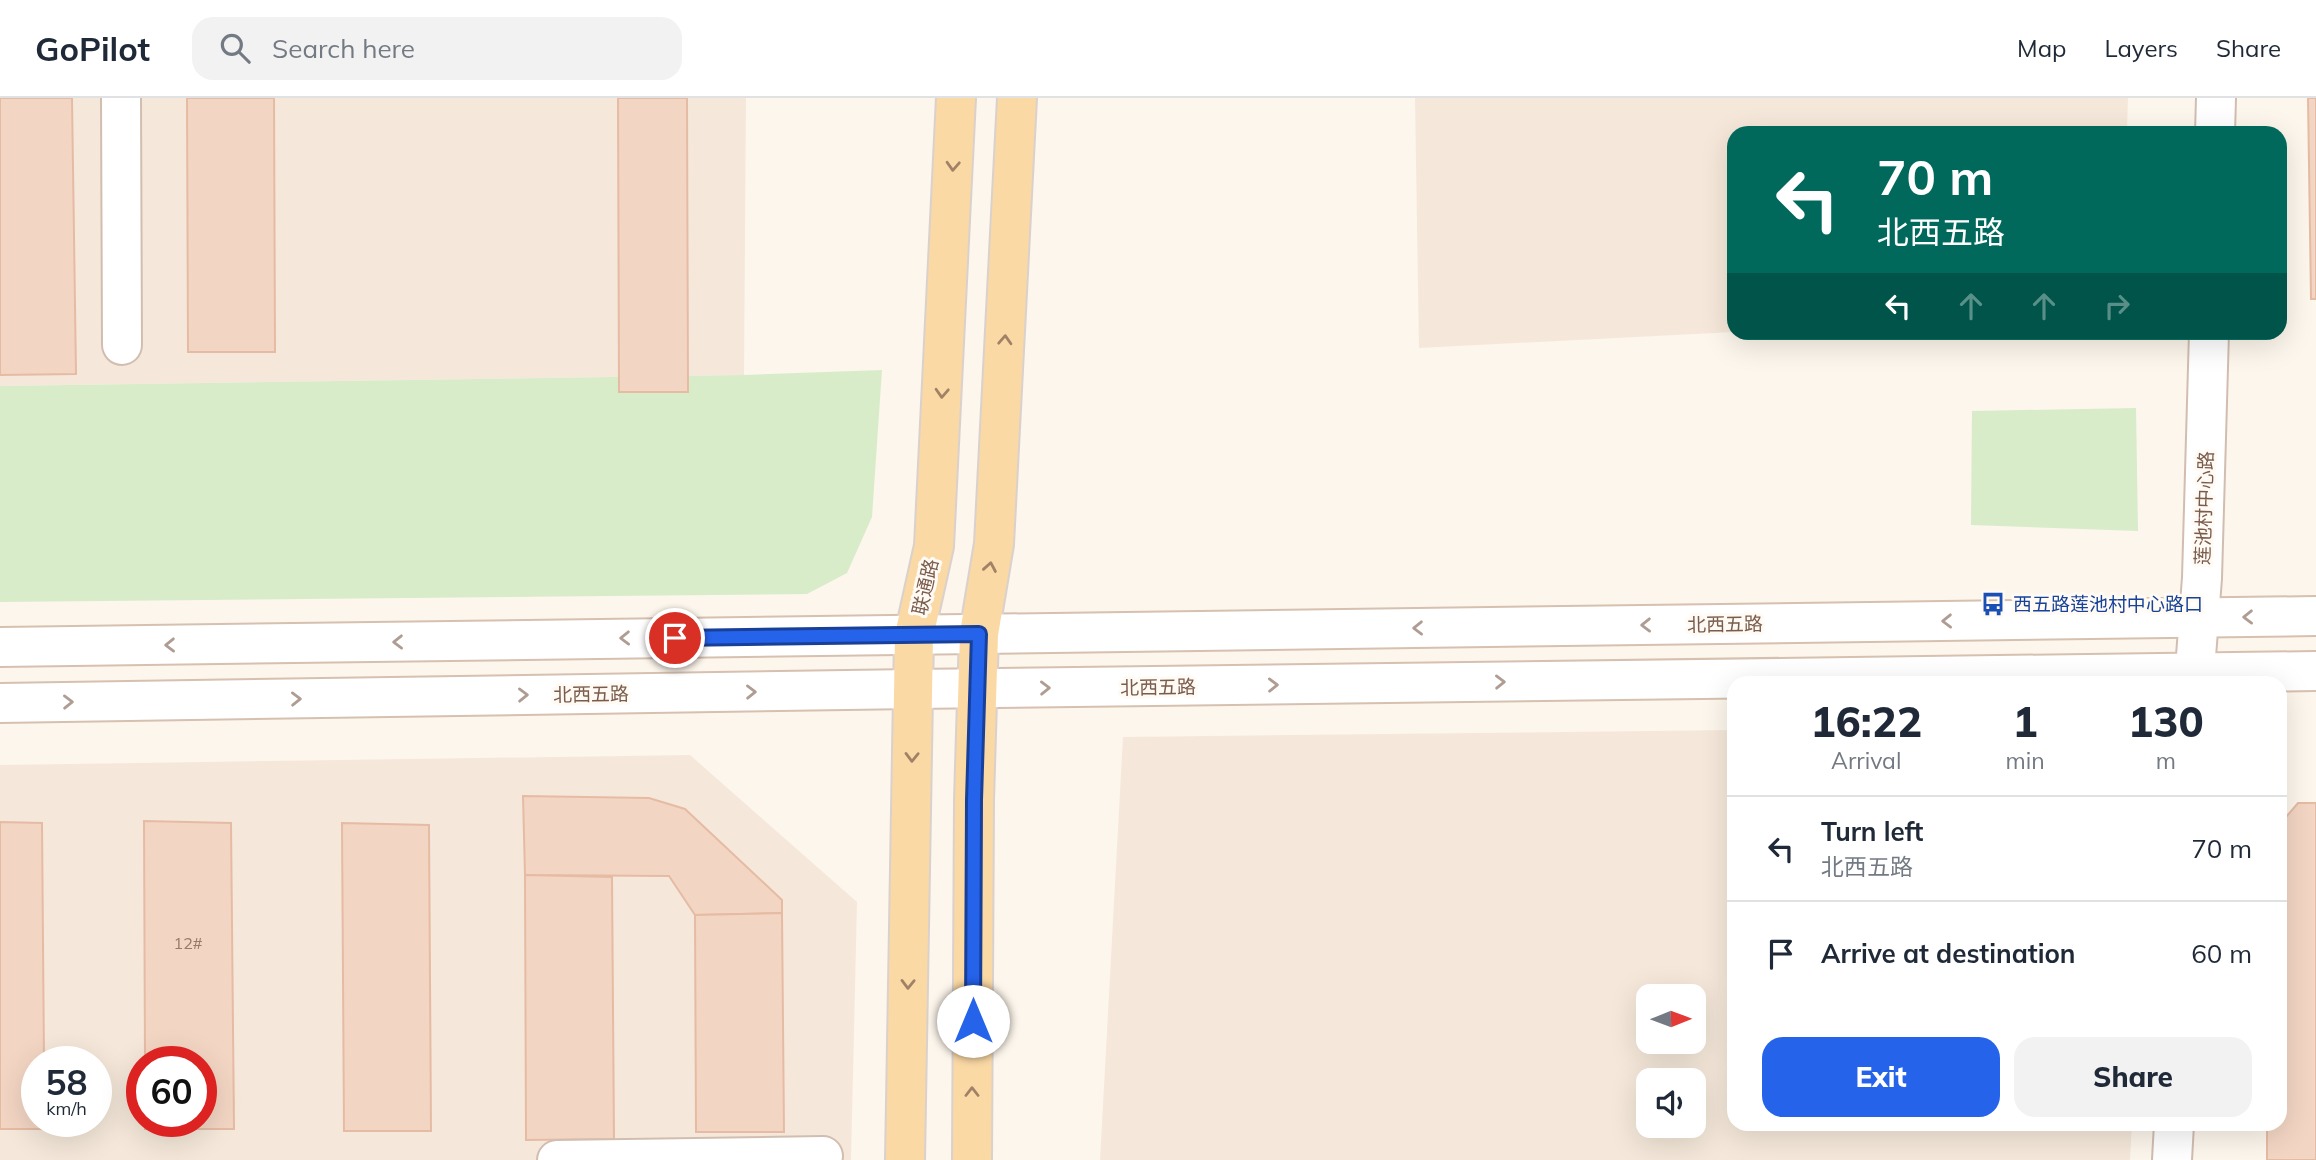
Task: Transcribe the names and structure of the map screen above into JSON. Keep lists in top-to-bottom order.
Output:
{
  "streets": {
    "main road": ["联通路"],
    "street": ["莲池村中心路", "北西五路"]
  },
  "crossings": [
    ["莲池村中心路", "北西五路"],
    ["联通路", "北西五路"]
  ],
  "places": {
    "bus stop": ["西五路莲池村中心路口"]
  },
  "house_numbers": ["12#"],
  "north": "right",
  "page": {
    "header": "GoPilot",
    "search": "Search here",
    "nav": ["Map", "Layers", "Share"],
    "turn": ["70 m", "北西五路"],
    "eta": [
      "16:22",
      "Arrival",
      "1",
      "min",
      "130",
      "m"
    ],
    "list": [
      {
        "name": "Turn left",
        "note": "北西五路",
        "value": "70 m"
      },
      {
        "name": "Arrive at destination",
        "value": "60 m"
      }
    ],
    "buttons": ["Exit", "Share"],
    "speed": "58 km/h",
    "limit": "60"
  }
}
